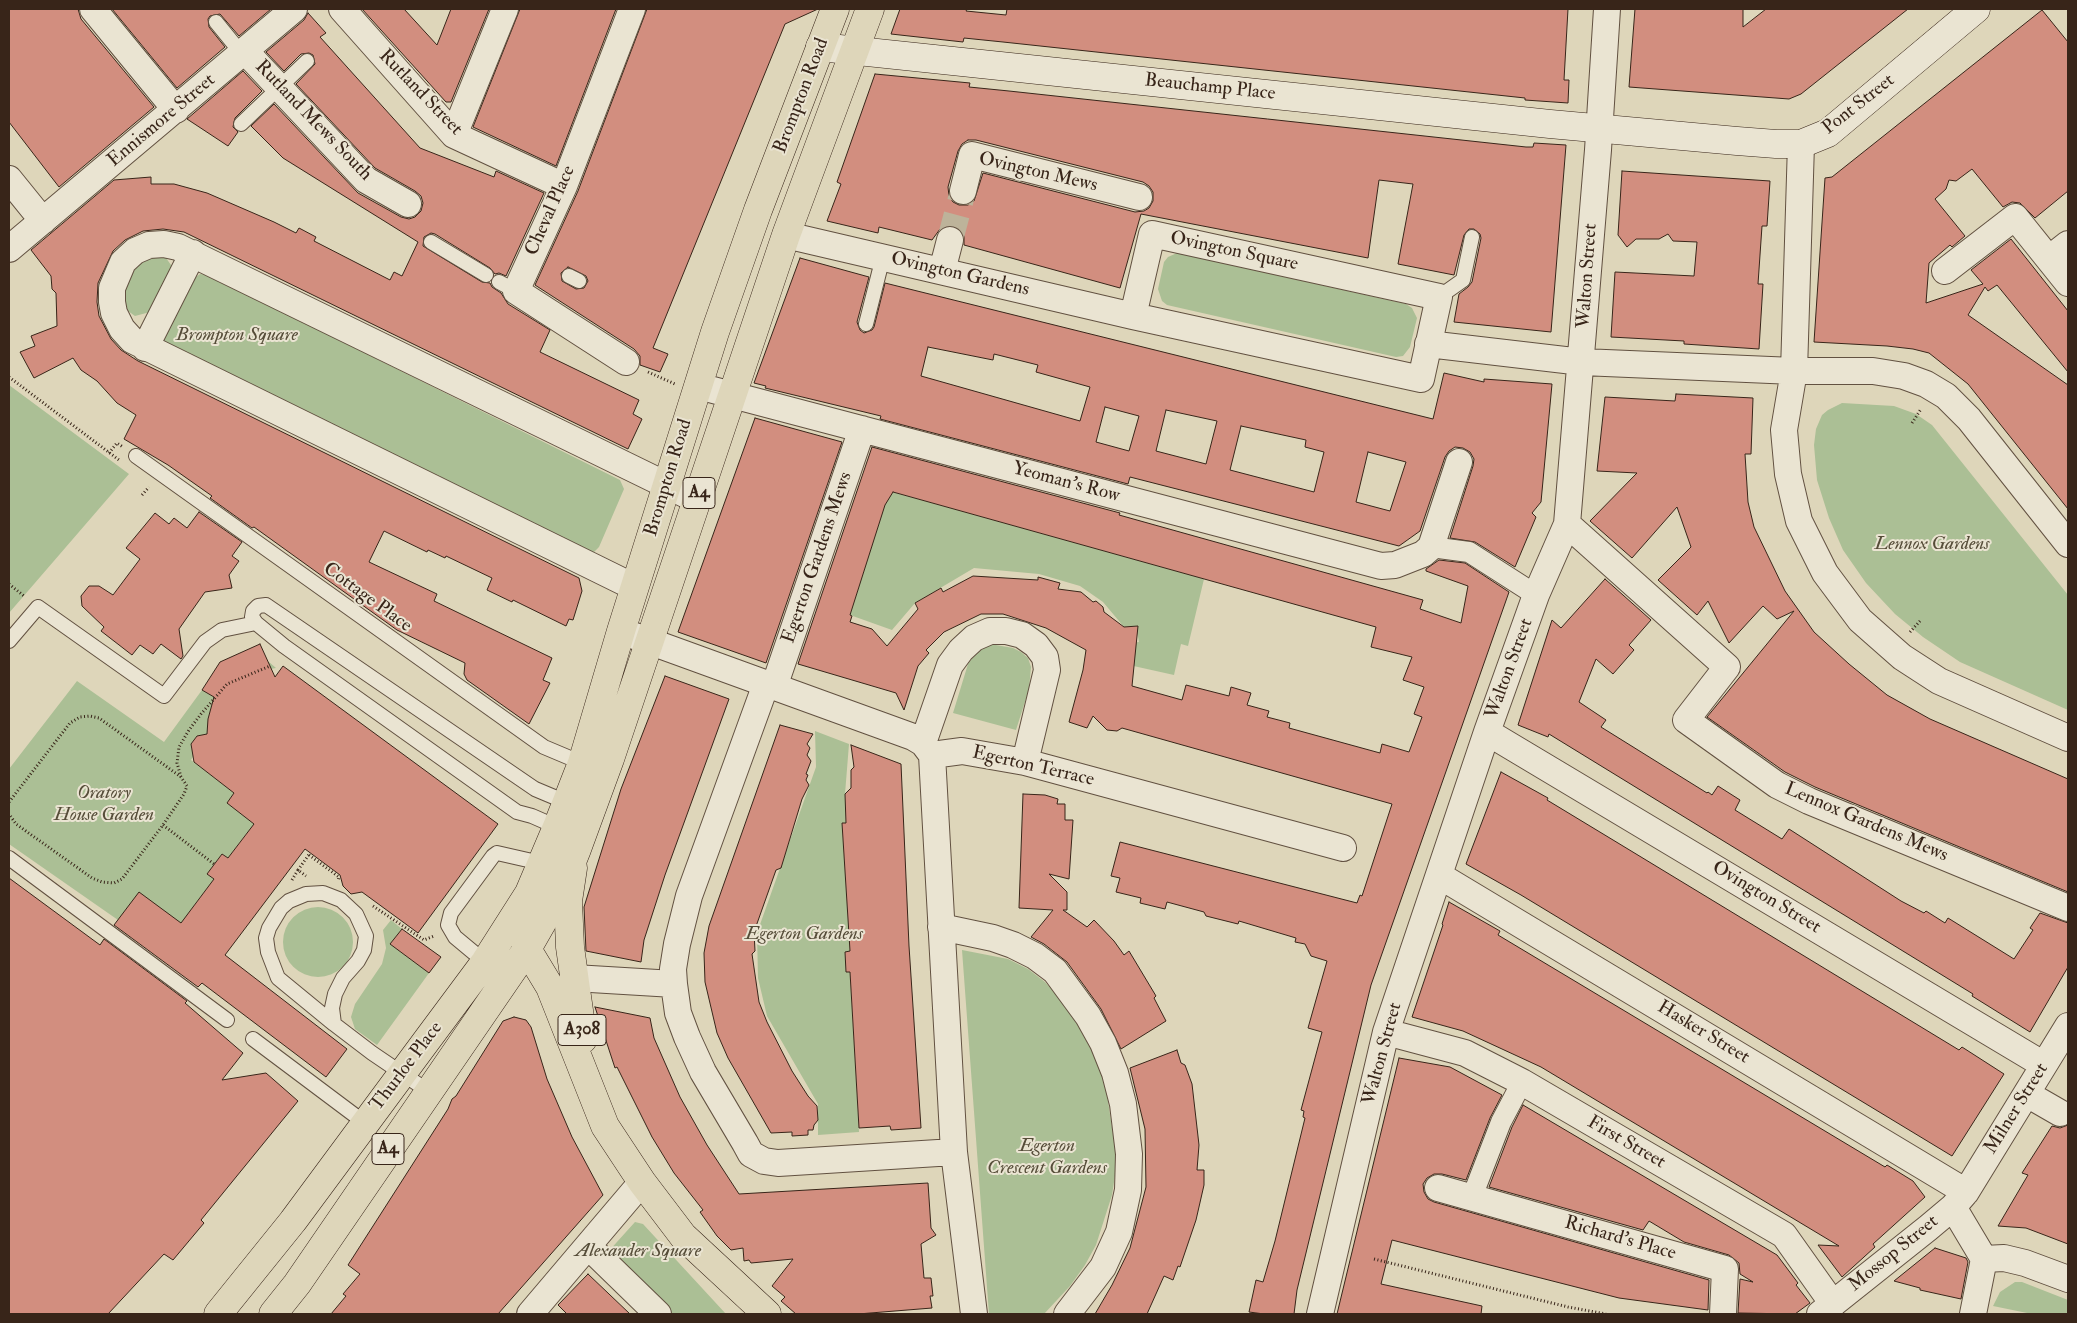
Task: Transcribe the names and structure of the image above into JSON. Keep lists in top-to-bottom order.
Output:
{
  "streets": {
    "main road": [
      "Beauchamp Place",
      "Brompton Road",
      "Pont Street",
      "A4",
      "A308",
      "Thurloe Place"
    ],
    "street": [
      "Rutland Street",
      "Ennismore Street",
      "Rutland Mews South",
      "Ovington Mews",
      "Cheval Place",
      "Ovington Square",
      "Ovington Gardens",
      "Walton Street",
      "Yeoman's Row",
      "Egerton Gardens Mews",
      "Egerton Terrace",
      "Lennox Gardens Mews",
      "Ovington Street",
      "Hasker Street",
      "Milner Street",
      "First Street",
      "Richard's Place",
      "Mossop Street"
    ],
    "lane": ["Cottage Place"]
  },
  "crossings": [
    ["Beauchamp Place", "Brompton Road"],
    ["Beauchamp Place", "Pont Street"],
    ["Beauchamp Place", "Walton Street"],
    ["Rutland Street", "Cheval Place"],
    ["Brompton Road", "Ovington Gardens"],
    ["Brompton Road", "Yeoman's Row"],
    ["Brompton Road", "Cottage Place"],
    ["Brompton Road", "Thurloe Place"],
    ["Pont Street", "Walton Street"],
    ["Ennismore Street", "Rutland Mews South"],
    ["Ovington Square", "Ovington Gardens"],
    ["Walton Street", "Lennox Gardens Mews"],
    ["Walton Street", "Ovington Street"],
    ["Walton Street", "Hasker Street"],
    ["Walton Street", "First Street"],
    ["Yeoman's Row", "Egerton Gardens Mews"],
    ["Ovington Street", "Milner Street"],
    ["Hasker Street", "Milner Street"],
    ["Hasker Street", "Mossop Street"],
    ["Milner Street", "Mossop Street"],
    ["First Street", "Mossop Street"]
  ],
  "parks": [
    "Brompton Square",
    "Lennox Gardens",
    "Oratory House Garden",
    "Egerton Gardens",
    "Egerton Crescent Gardens",
    "Alexander Square"
  ]
}
